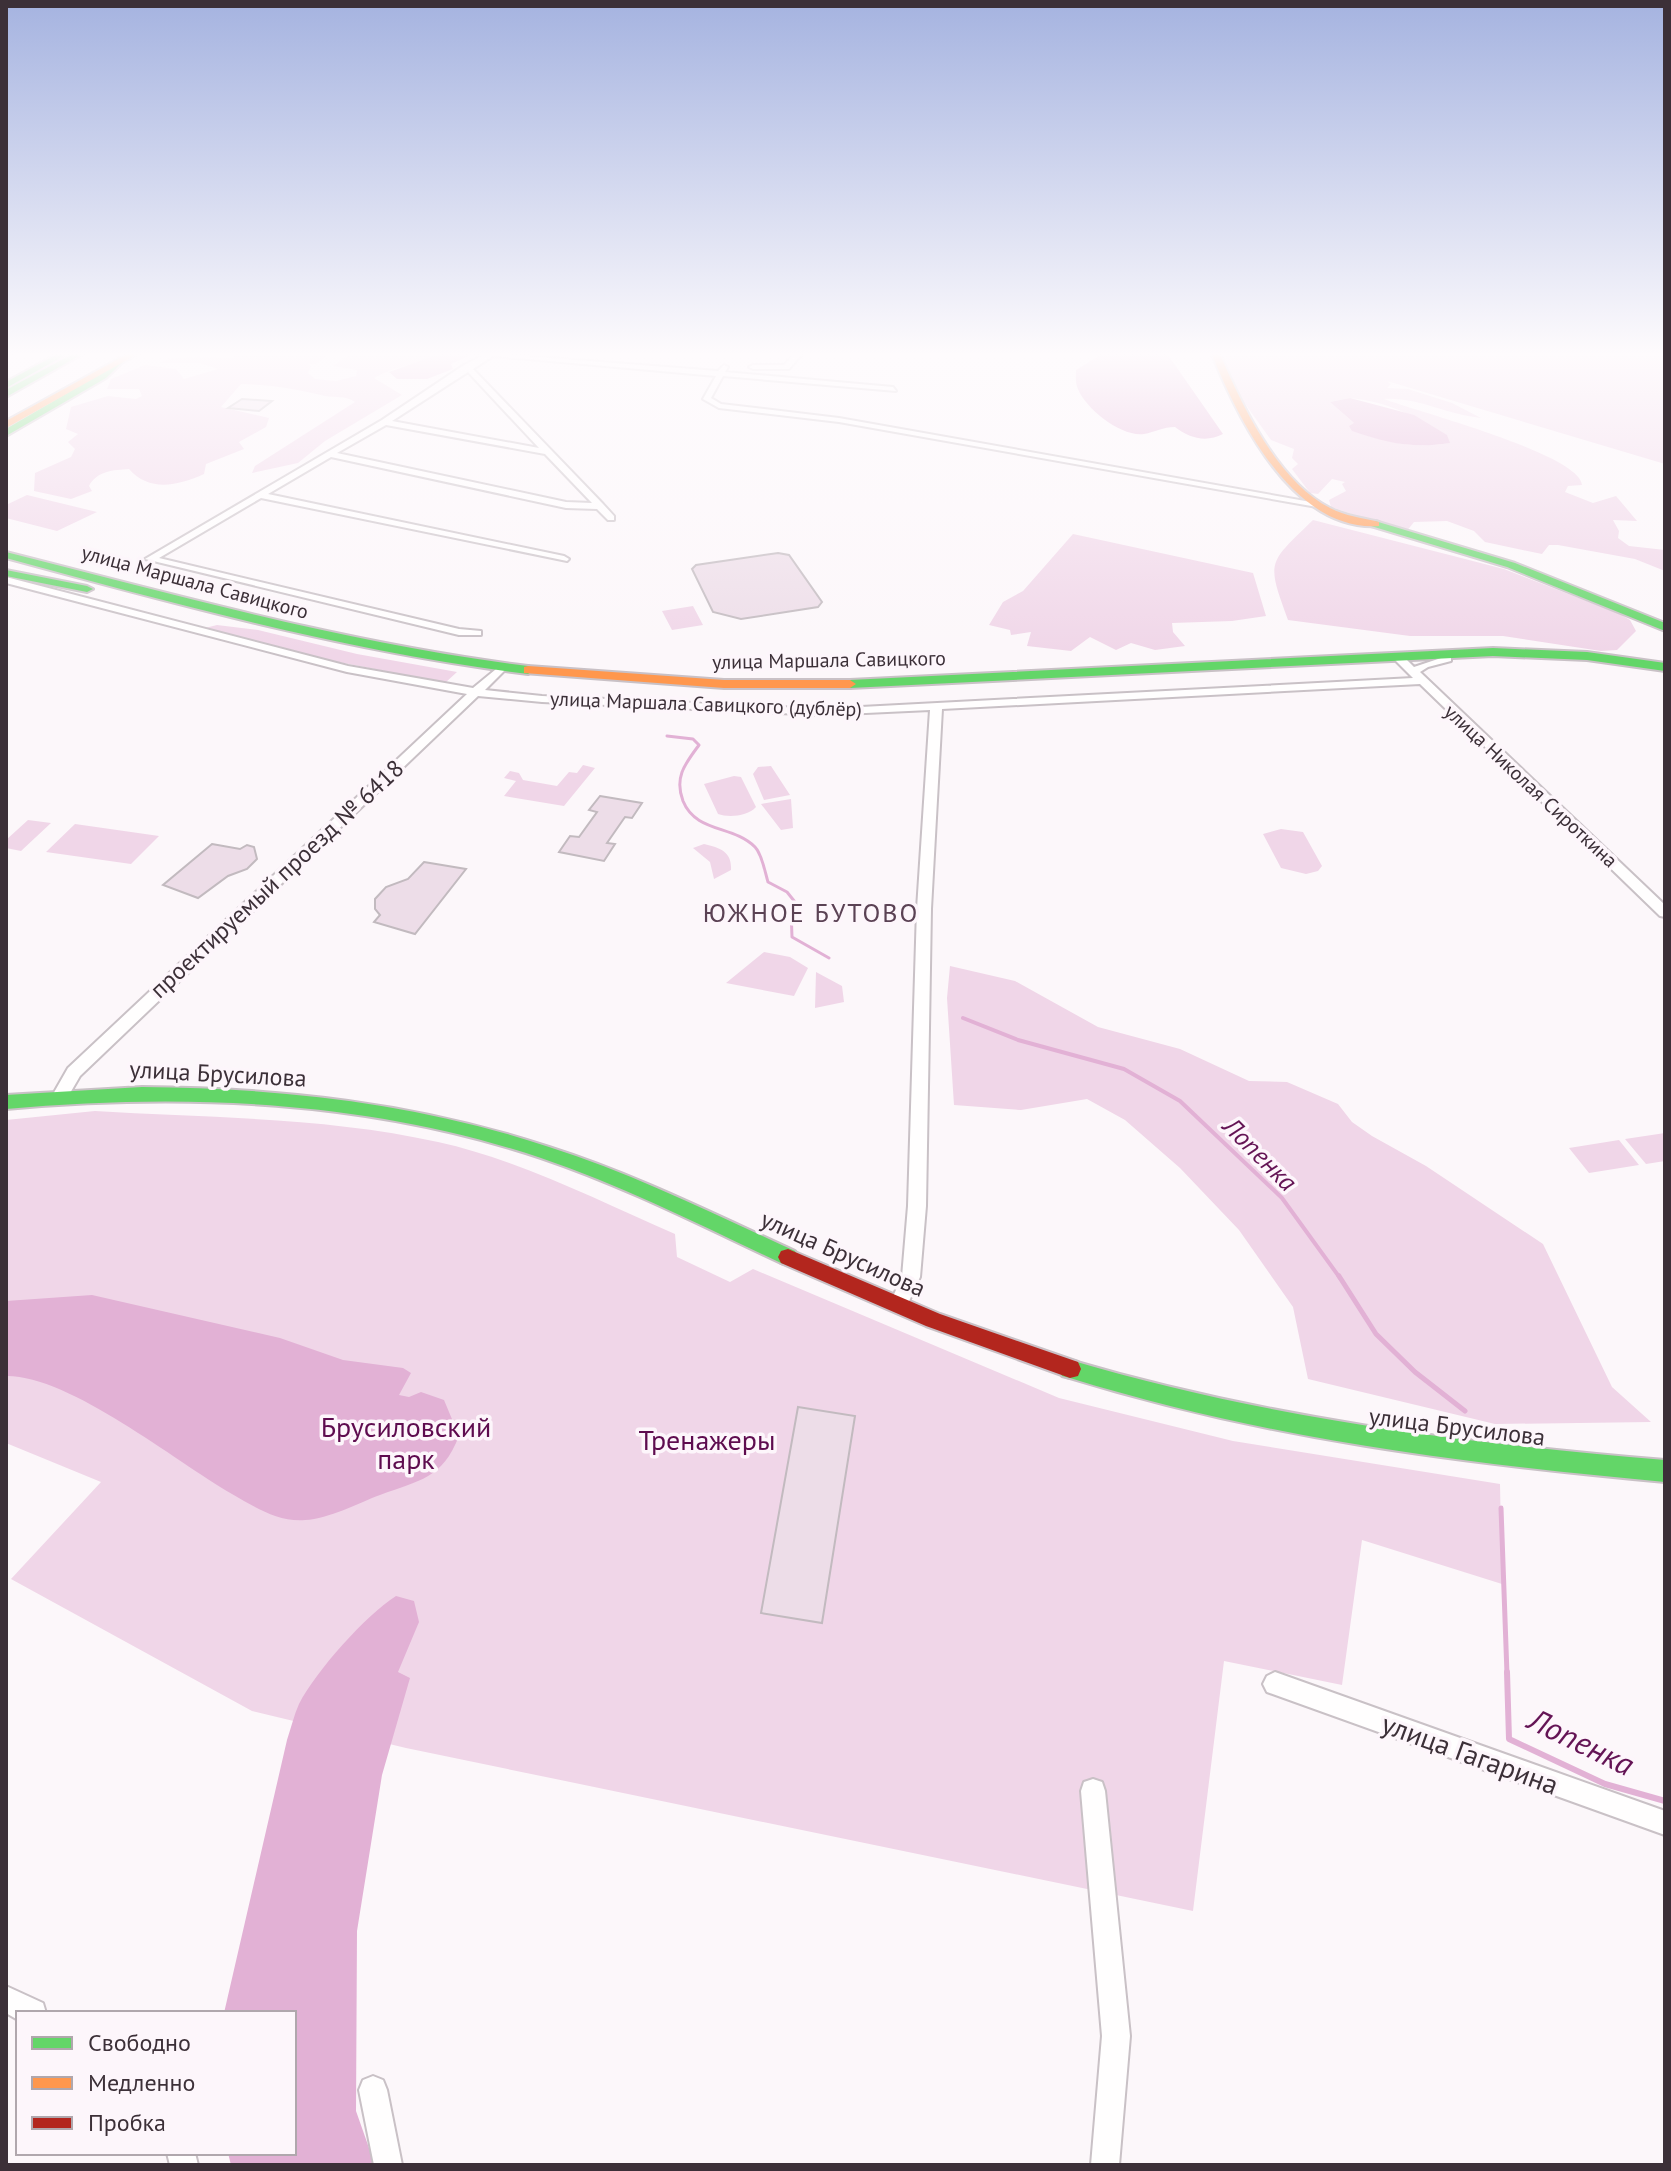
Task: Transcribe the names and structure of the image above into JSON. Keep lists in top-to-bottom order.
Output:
{
  "streets": {
    "street": [
      "улица Маршала Савицкого",
      "улица Маршала Савицкого (дублёр)",
      "улица Николая Сироткина",
      "проектируемый проезд № 6418",
      "улица Брусилова",
      "улица Гагарина"
    ]
  },
  "crossings": [
    ["улица Маршала Савицкого", "улица Маршала Савицкого (дублёр)"],
    ["улица Маршала Савицкого", "улица Николая Сироткина"],
    ["улица Маршала Савицкого", "проектируемый проезд № 6418"],
    ["улица Маршала Савицкого (дублёр)", "улица Николая Сироткина"],
    ["улица Маршала Савицкого (дублёр)", "проектируемый проезд № 6418"],
    ["проектируемый проезд № 6418", "улица Брусилова"]
  ],
  "districts": ["ЮЖНОЕ БУТОВО"],
  "water": ["Лопенка"],
  "parks": ["Брусиловский парк", "Тренажеры"],
  "legend": ["Свободно", "Медленно", "Пробка"]
}
